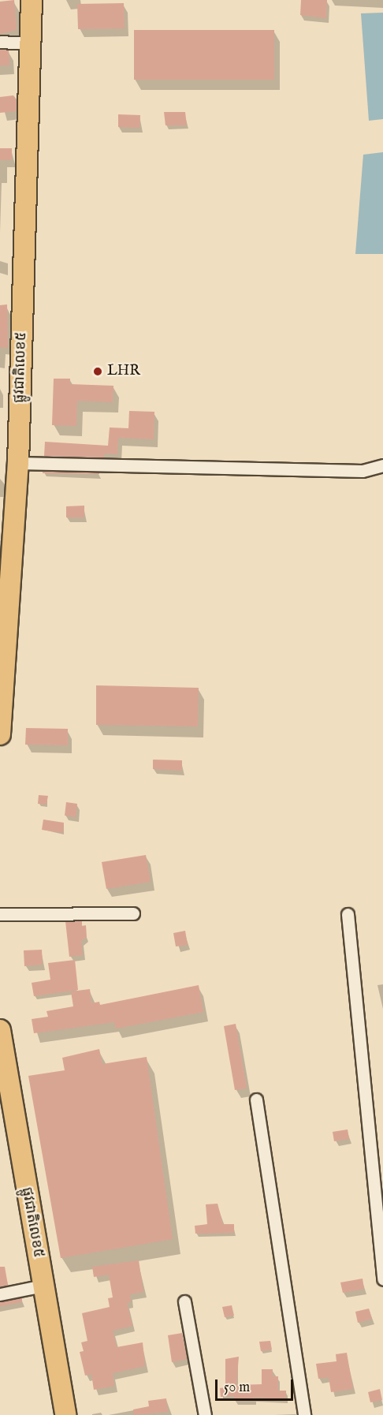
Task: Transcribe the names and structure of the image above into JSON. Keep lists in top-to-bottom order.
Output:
{
  "streets": {
    "highway": ["ផ្លូវជាតិលេខ៥"]
  },
  "places": ["LHR"],
  "scale_bar": "50 m"
}
